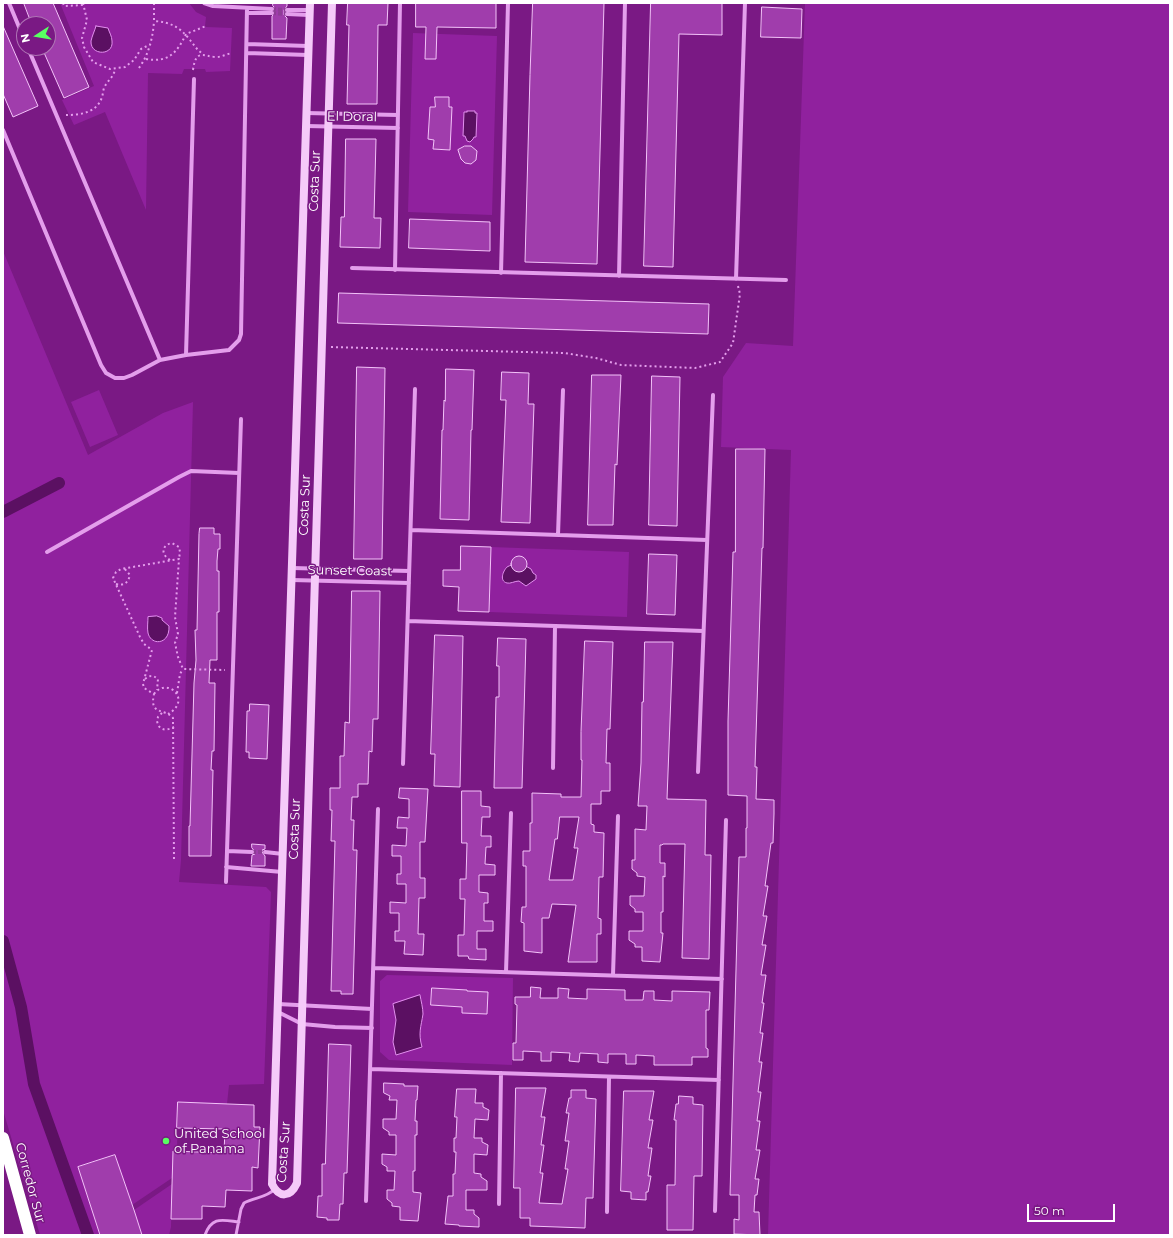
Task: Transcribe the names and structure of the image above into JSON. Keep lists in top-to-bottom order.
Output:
{
  "streets": {
    "highway": ["Corredor Sur"],
    "street": ["El Doral", "Costa Sur", "Sunset Coast"]
  },
  "crossings": [
    ["El Doral", "Costa Sur"],
    ["Costa Sur", "Sunset Coast"]
  ],
  "places": ["United School of Panama"],
  "scale_bar": "50 m",
  "north": "left"
}
